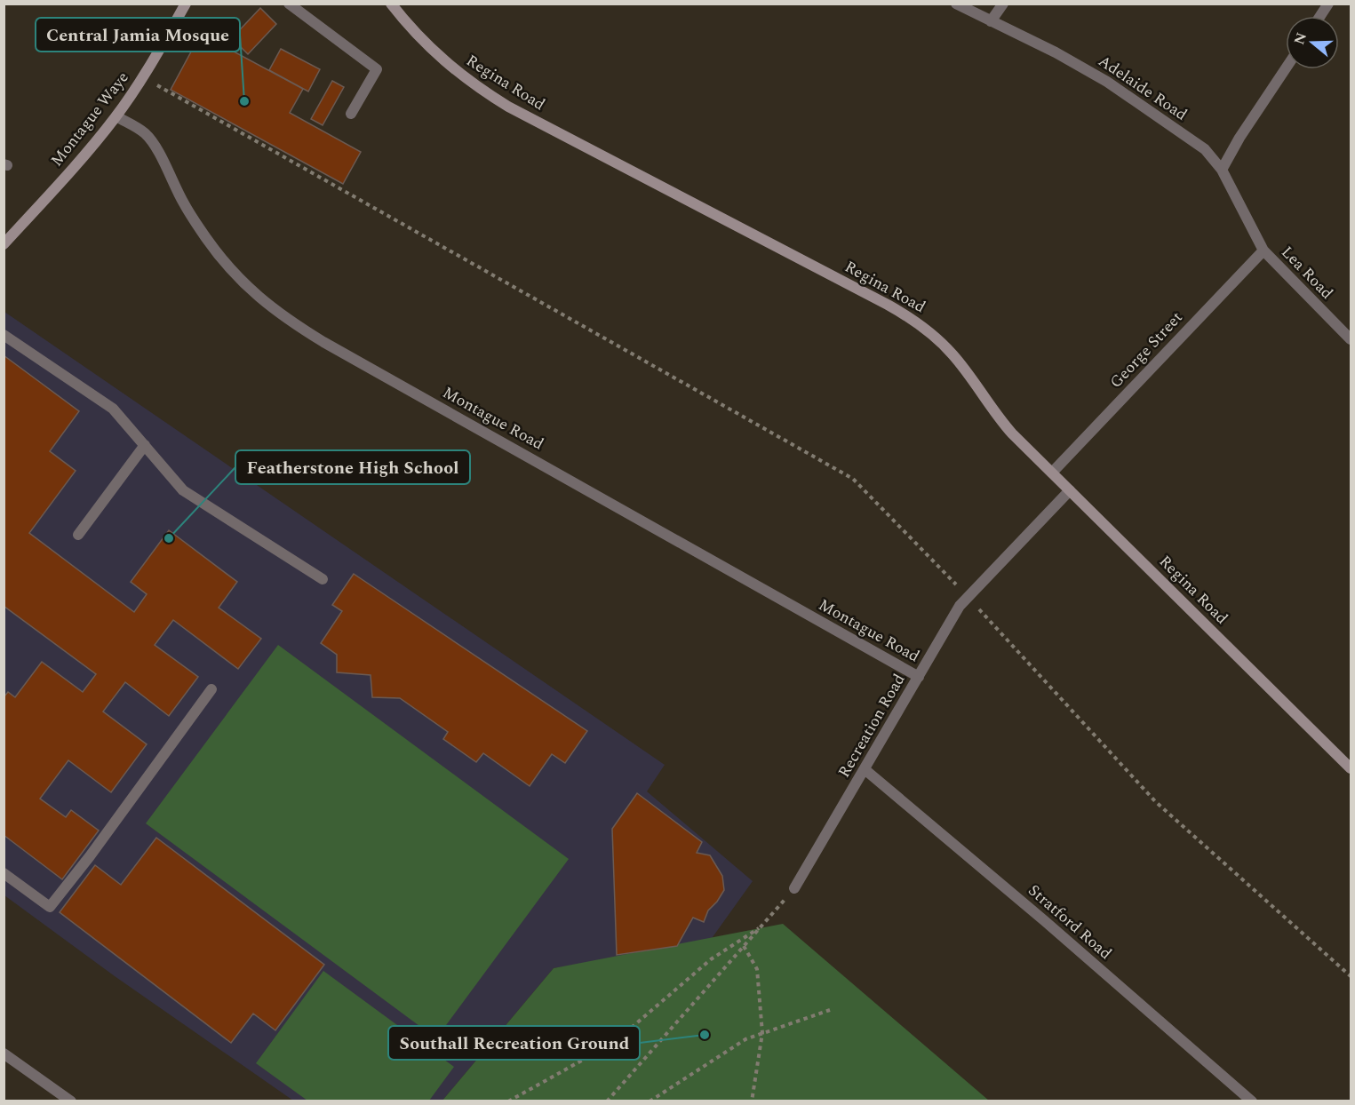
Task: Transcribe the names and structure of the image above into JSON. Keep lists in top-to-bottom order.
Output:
{
  "streets": {
    "street": [
      "Regina Road",
      "Adelaide Road",
      "Montague Waye",
      "Lea Road",
      "George Street",
      "Montague Road",
      "Recreation Road",
      "Stratford Road"
    ]
  },
  "crossings": [
    ["Regina Road", "George Street"],
    ["Regina Road", "Recreation Road"],
    ["Adelaide Road", "Lea Road"],
    ["Adelaide Road", "George Street"],
    ["Montague Waye", "Montague Road"],
    ["Lea Road", "George Street"],
    ["Montague Road", "Recreation Road"],
    ["Recreation Road", "Stratford Road"]
  ],
  "places": ["Central Jamia Mosque", "Featherstone High School", "Southall Recreation Ground"],
  "north": "left"
}
